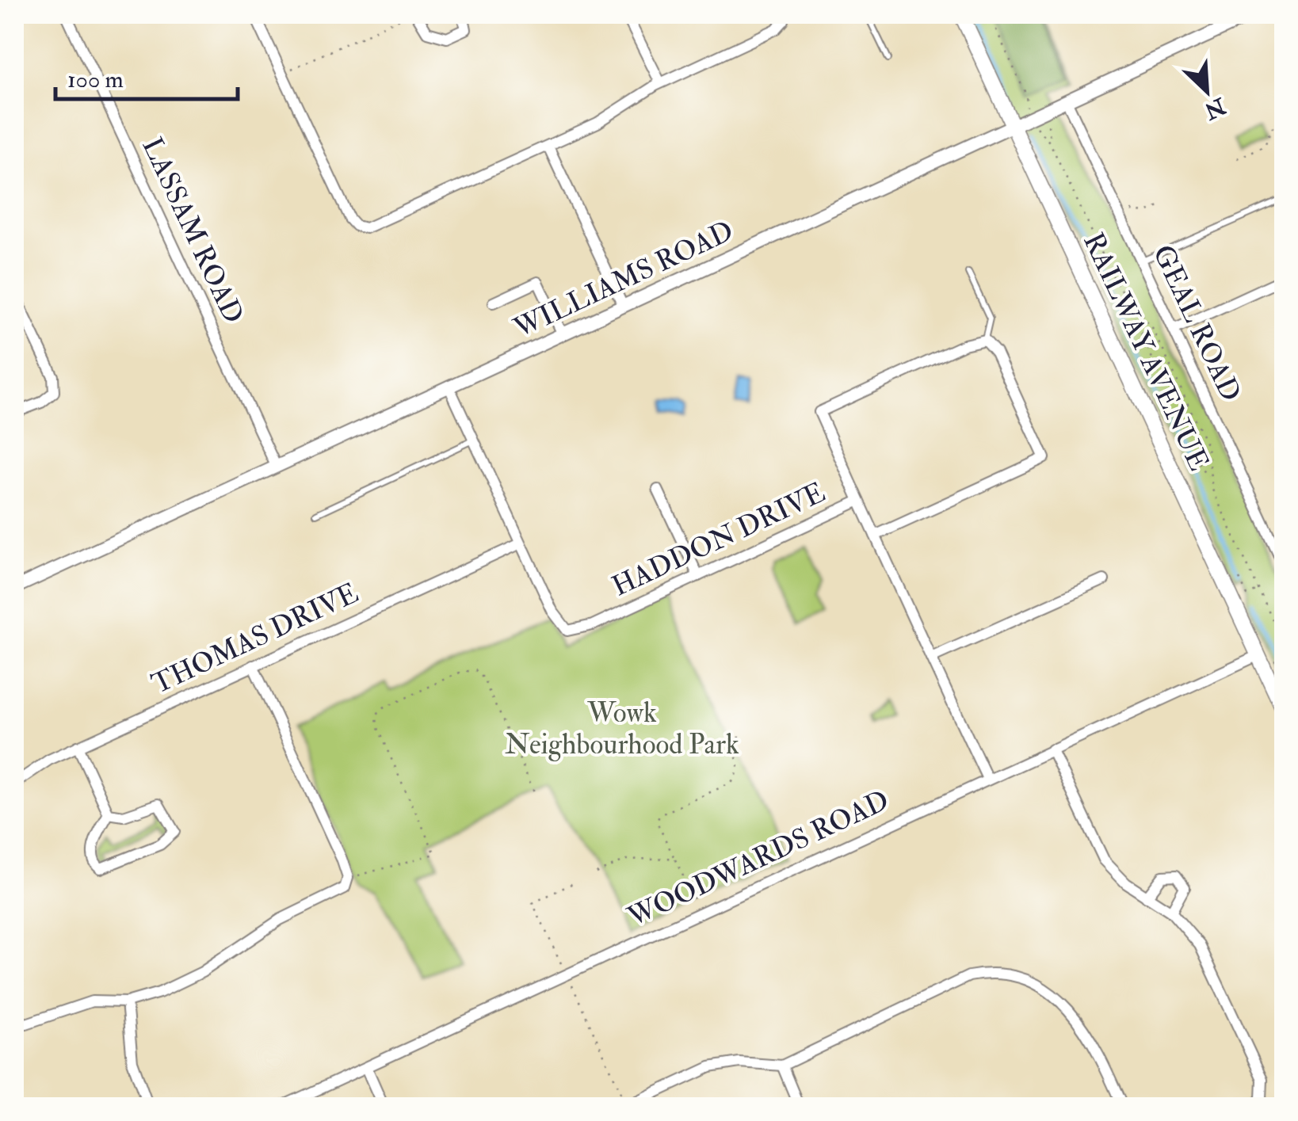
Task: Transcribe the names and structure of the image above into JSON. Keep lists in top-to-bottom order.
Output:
{
  "streets": {
    "main road": ["RAILWAY AVENUE"],
    "street": [
      "LASSAM ROAD",
      "WILLIAMS ROAD",
      "GEAL ROAD",
      "HADDON DRIVE",
      "THOMAS DRIVE",
      "WOODWARDS ROAD"
    ]
  },
  "crossings": [
    ["LASSAM ROAD", "WILLIAMS ROAD"],
    ["WILLIAMS ROAD", "GEAL ROAD"],
    ["WILLIAMS ROAD", "RAILWAY AVENUE"],
    ["WILLIAMS ROAD", "HADDON DRIVE"],
    ["RAILWAY AVENUE", "WOODWARDS ROAD"],
    ["HADDON DRIVE", "THOMAS DRIVE"],
    ["HADDON DRIVE", "WOODWARDS ROAD"]
  ],
  "parks": ["Wowk Neighbourhood Park"],
  "scale_bar": "100 m",
  "north": "bottom right"
}
